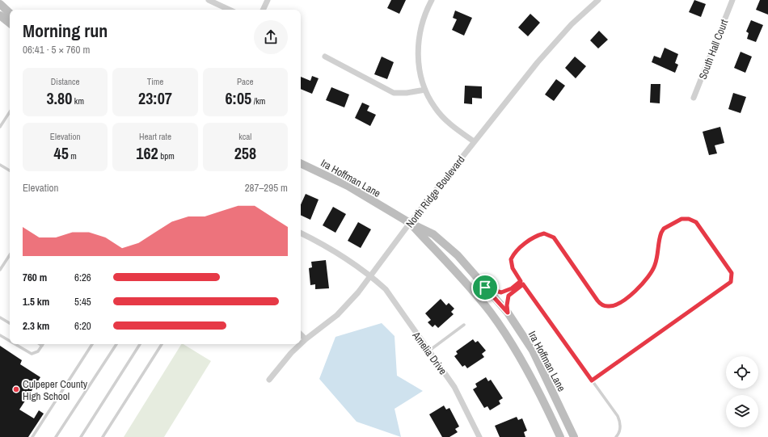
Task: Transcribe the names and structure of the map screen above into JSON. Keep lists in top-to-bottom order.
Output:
{
  "streets": {
    "main road": ["Ira Hoffman Lane"],
    "street": ["South Hall Court", "North Ridge Boulevard", "Amelia Drive"]
  },
  "crossings": [
    ["Ira Hoffman Lane", "North Ridge Boulevard"],
    ["North Ridge Boulevard", "Amelia Drive"]
  ],
  "places": ["Culpeper County High School"],
  "page": {
    "heading": ["Morning run", "06:41 · 5 × 760 m"],
    "stats": [
      ["Distance", "3.80 km"],
      ["Time", "23:07"],
      ["Pace", "6:05 /km"],
      ["Elevation", "45 m"],
      ["Heart rate", "162 bpm"],
      ["kcal", "258"]
    ],
    "chart": ["Elevation", "287–295 m"],
    "list": [
      {
        "name": "760 m",
        "note": "6:26"
      },
      {
        "name": "1.5 km",
        "note": "5:45"
      },
      {
        "name": "2.3 km",
        "note": "6:20"
      }
    ]
  }
}
